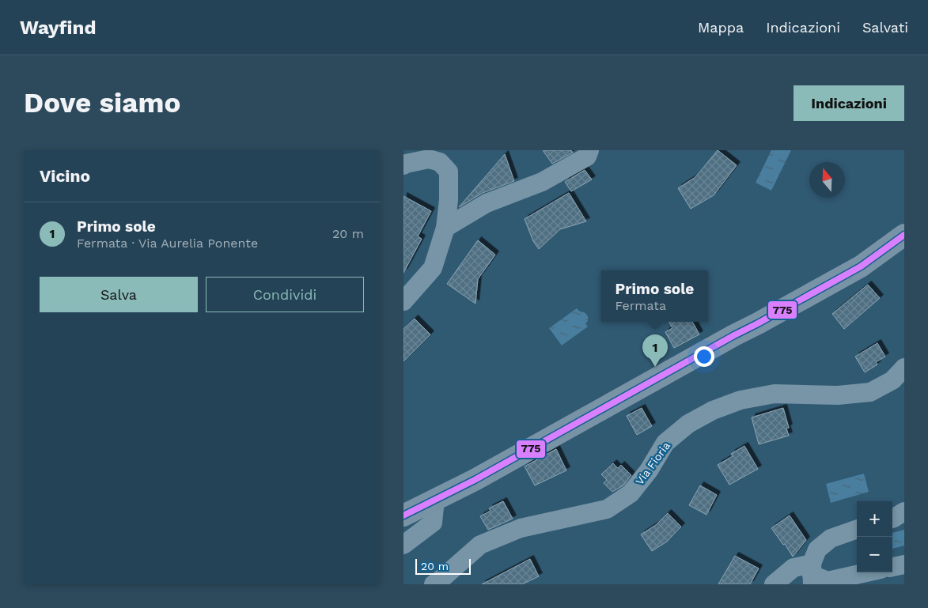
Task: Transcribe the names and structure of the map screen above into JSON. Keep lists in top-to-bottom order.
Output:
{
  "streets": {
    "street": ["Via Fioria"]
  },
  "lines": ["transit line 775"],
  "scale_bar": "20 m",
  "north": "top",
  "page": {
    "header": "Wayfind",
    "nav": ["Mappa", "Indicazioni", "Salvati"],
    "buttons": [
      "Indicazioni",
      ["Salva", "Condividi"]
    ],
    "title": "Dove siamo",
    "heading": "Vicino",
    "list": [
      {
        "mark": "1",
        "name": "Primo sole",
        "note": "Fermata · Via Aurelia Ponente",
        "value": "20 m"
      }
    ],
    "popup": ["Primo sole", "Fermata"],
    "pins": "1",
    "map_buttons": ["+", "−"],
    "scale": "20 m"
  }
}
